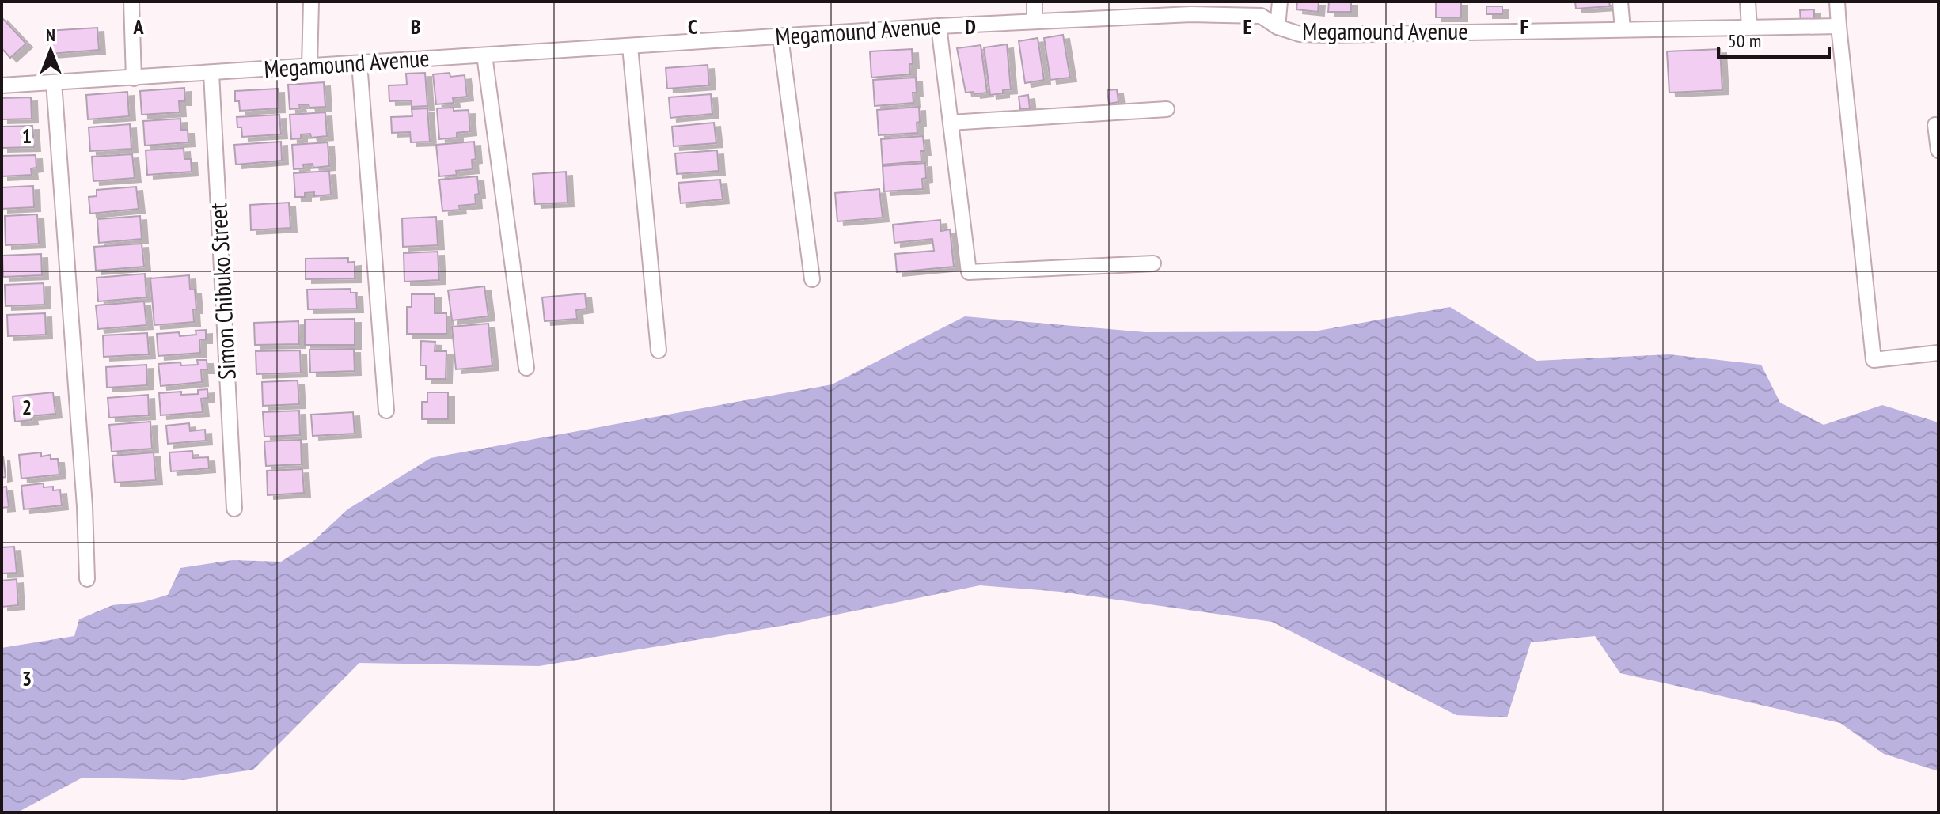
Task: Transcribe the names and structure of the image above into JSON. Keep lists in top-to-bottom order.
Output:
{
  "streets": {
    "street": ["Megamound Avenue", "Simon Chibuko Street"]
  },
  "crossings": [
    ["Megamound Avenue", "Simon Chibuko Street"]
  ],
  "scale_bar": "50 m",
  "north": "top",
  "grid": {
    "columns": [
      "A",
      "B",
      "C",
      "D",
      "E",
      "F"
    ],
    "rows": ["1", "2", "3"]
  }
}
